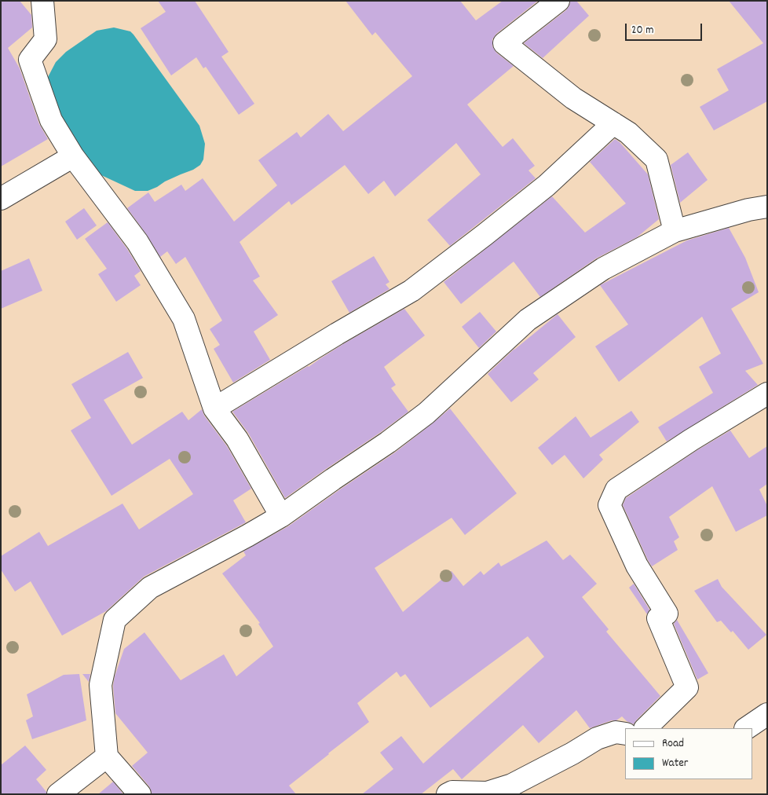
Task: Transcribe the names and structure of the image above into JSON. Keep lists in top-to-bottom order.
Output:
{
  "legend": ["Road", "Water"],
  "scale_bar": "20 m"
}
